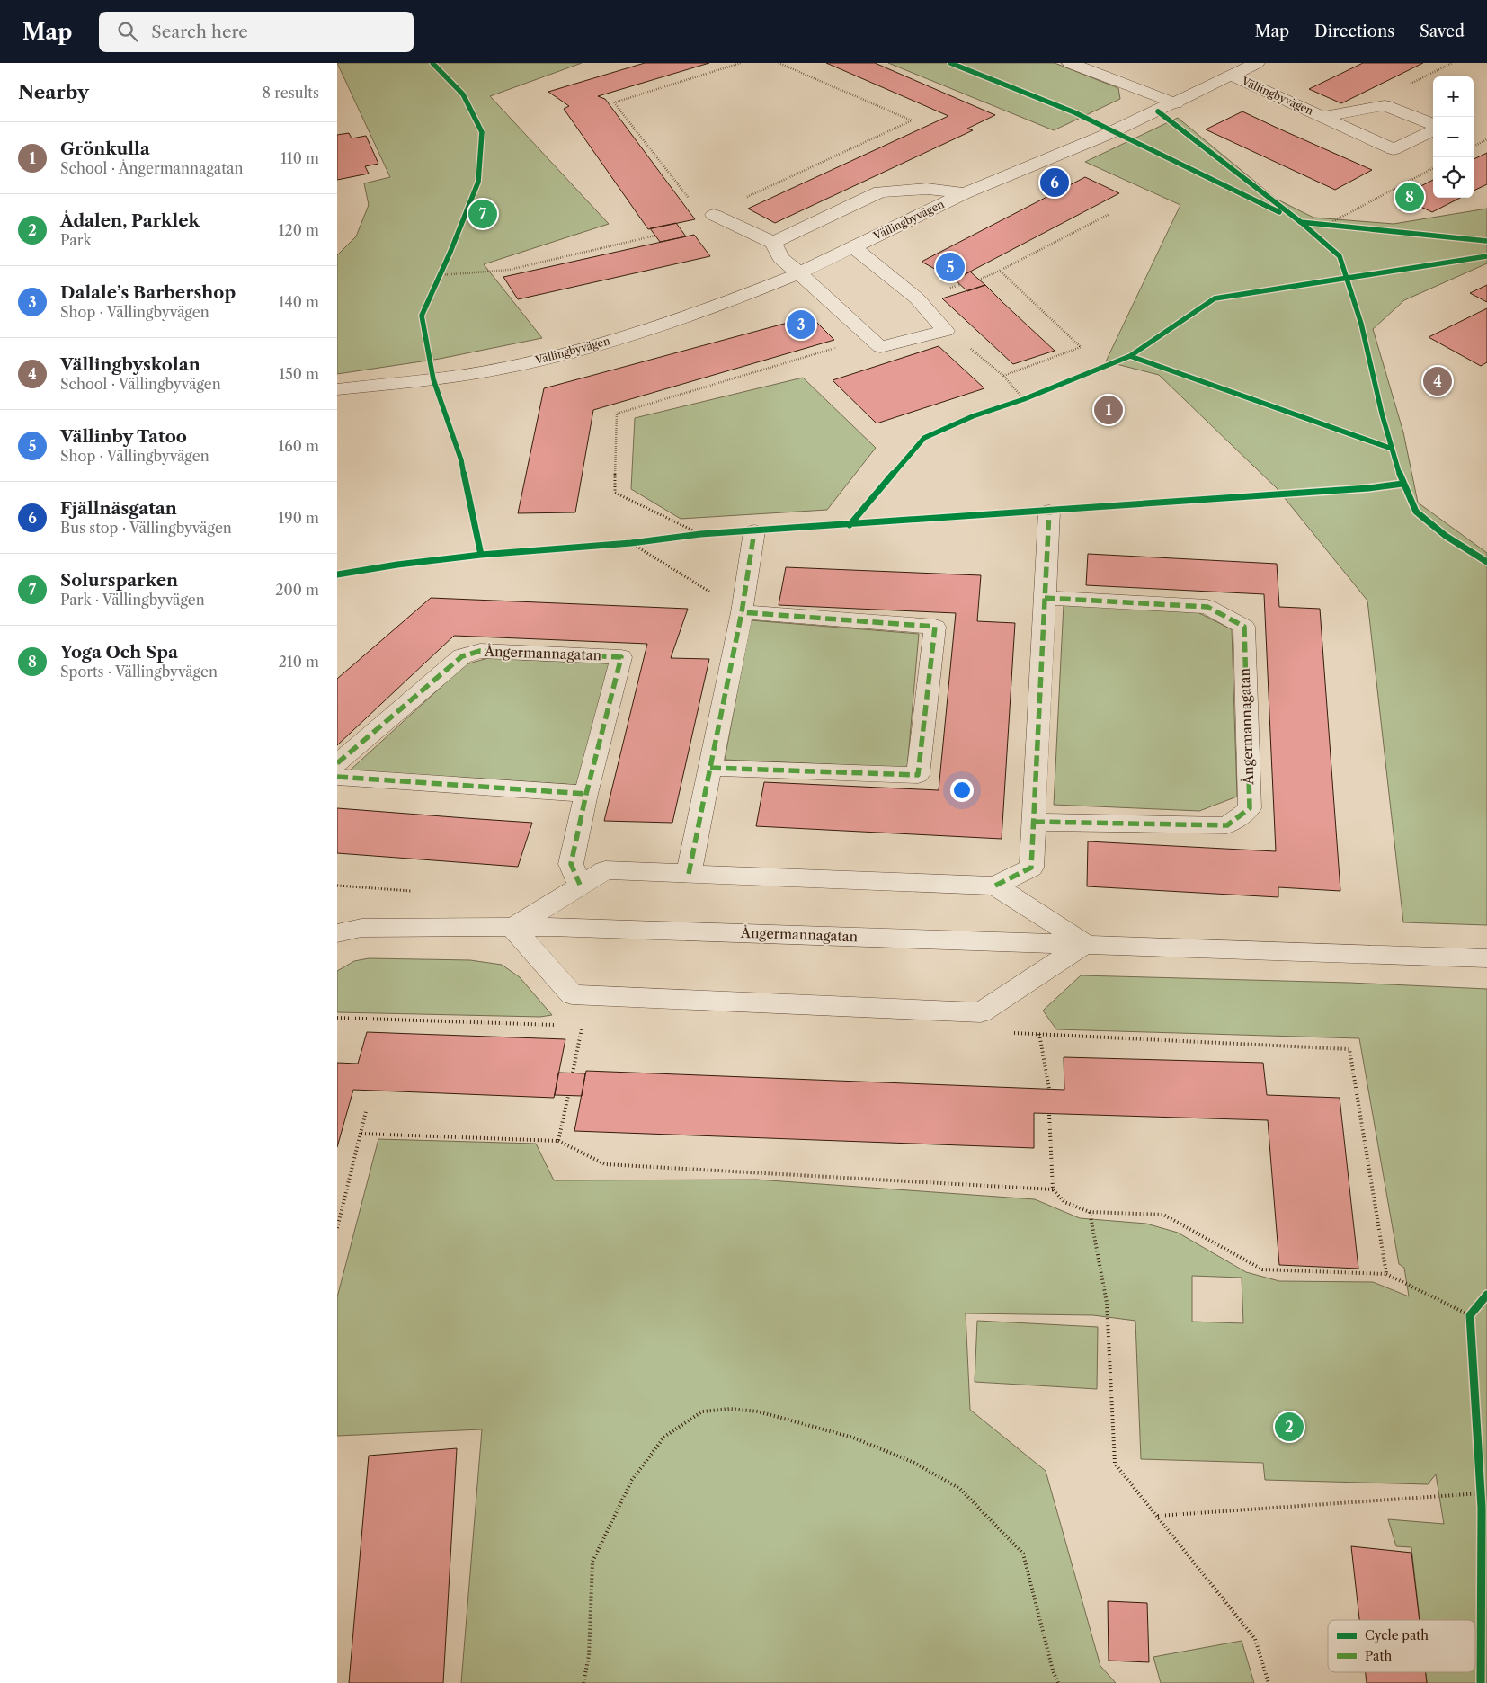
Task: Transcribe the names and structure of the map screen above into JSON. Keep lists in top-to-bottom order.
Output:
{
  "streets": {
    "street": ["Vällingbyvägen", "Ångermannagatan"]
  },
  "legend": ["Cycle path", "Path"],
  "page": {
    "header": "Map",
    "search": "Search here",
    "nav": ["Map", "Directions", "Saved"],
    "heading": ["Nearby", "8 results"],
    "map_buttons": ["+", "−"],
    "list": [
      {
        "mark": "1",
        "name": "Grönkulla",
        "note": "School · Ångermannagatan",
        "value": "110 m"
      },
      {
        "mark": "2",
        "name": "Ådalen, Parklek",
        "note": "Park",
        "value": "120 m"
      },
      {
        "mark": "3",
        "name": "Dalale’s Barbershop",
        "note": "Shop · Vällingbyvägen",
        "value": "140 m"
      },
      {
        "mark": "4",
        "name": "Vällingbyskolan",
        "note": "School · Vällingbyvägen",
        "value": "150 m"
      },
      {
        "mark": "5",
        "name": "Vällinby Tatoo",
        "note": "Shop · Vällingbyvägen",
        "value": "160 m"
      },
      {
        "mark": "6",
        "name": "Fjällnäsgatan",
        "note": "Bus stop · Vällingbyvägen",
        "value": "190 m"
      },
      {
        "mark": "7",
        "name": "Solursparken",
        "note": "Park · Vällingbyvägen",
        "value": "200 m"
      },
      {
        "mark": "8",
        "name": "Yoga Och Spa",
        "note": "Sports · Vällingbyvägen",
        "value": "210 m"
      }
    ],
    "pins": [
      "6",
      "8",
      "7",
      "5",
      "3",
      "4",
      "1",
      "2"
    ]
  }
}
